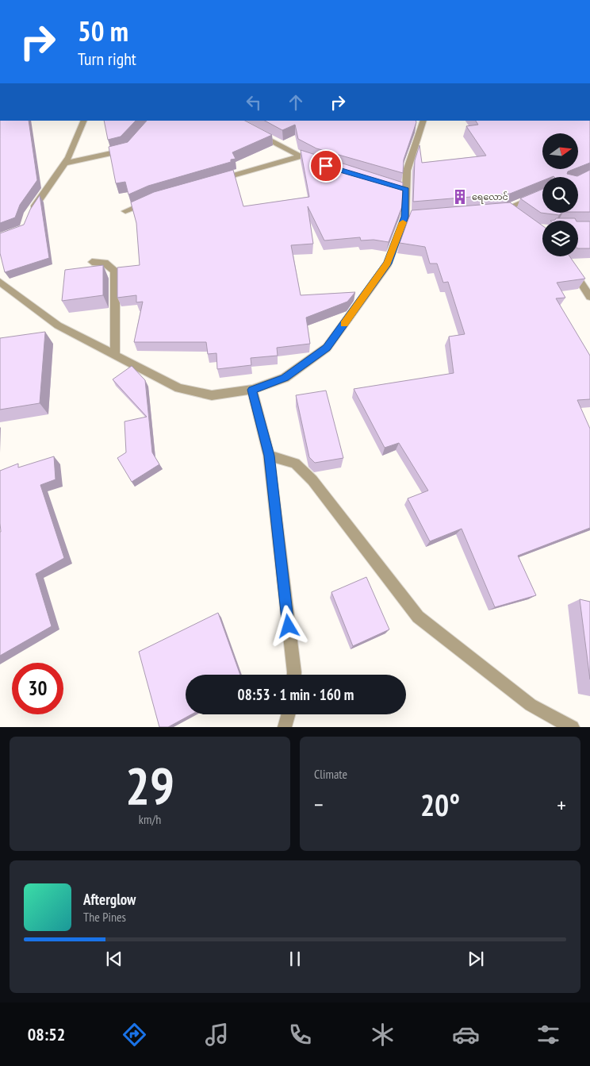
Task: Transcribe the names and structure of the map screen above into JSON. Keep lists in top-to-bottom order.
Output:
{
  "places": {
    "building": ["ရေလောင်"]
  },
  "north": "right",
  "page": {
    "turn": ["50 m", "Turn right"],
    "limit": "30",
    "trip": "08:53 · 1 min · 160 m",
    "tile": [
      ["29", "km/h"],
      "Climate"
    ],
    "heat": ["−", "20°", "+"],
    "song": ["Afterglow", "The Pines"],
    "tabs": "08:52"
  }
}
